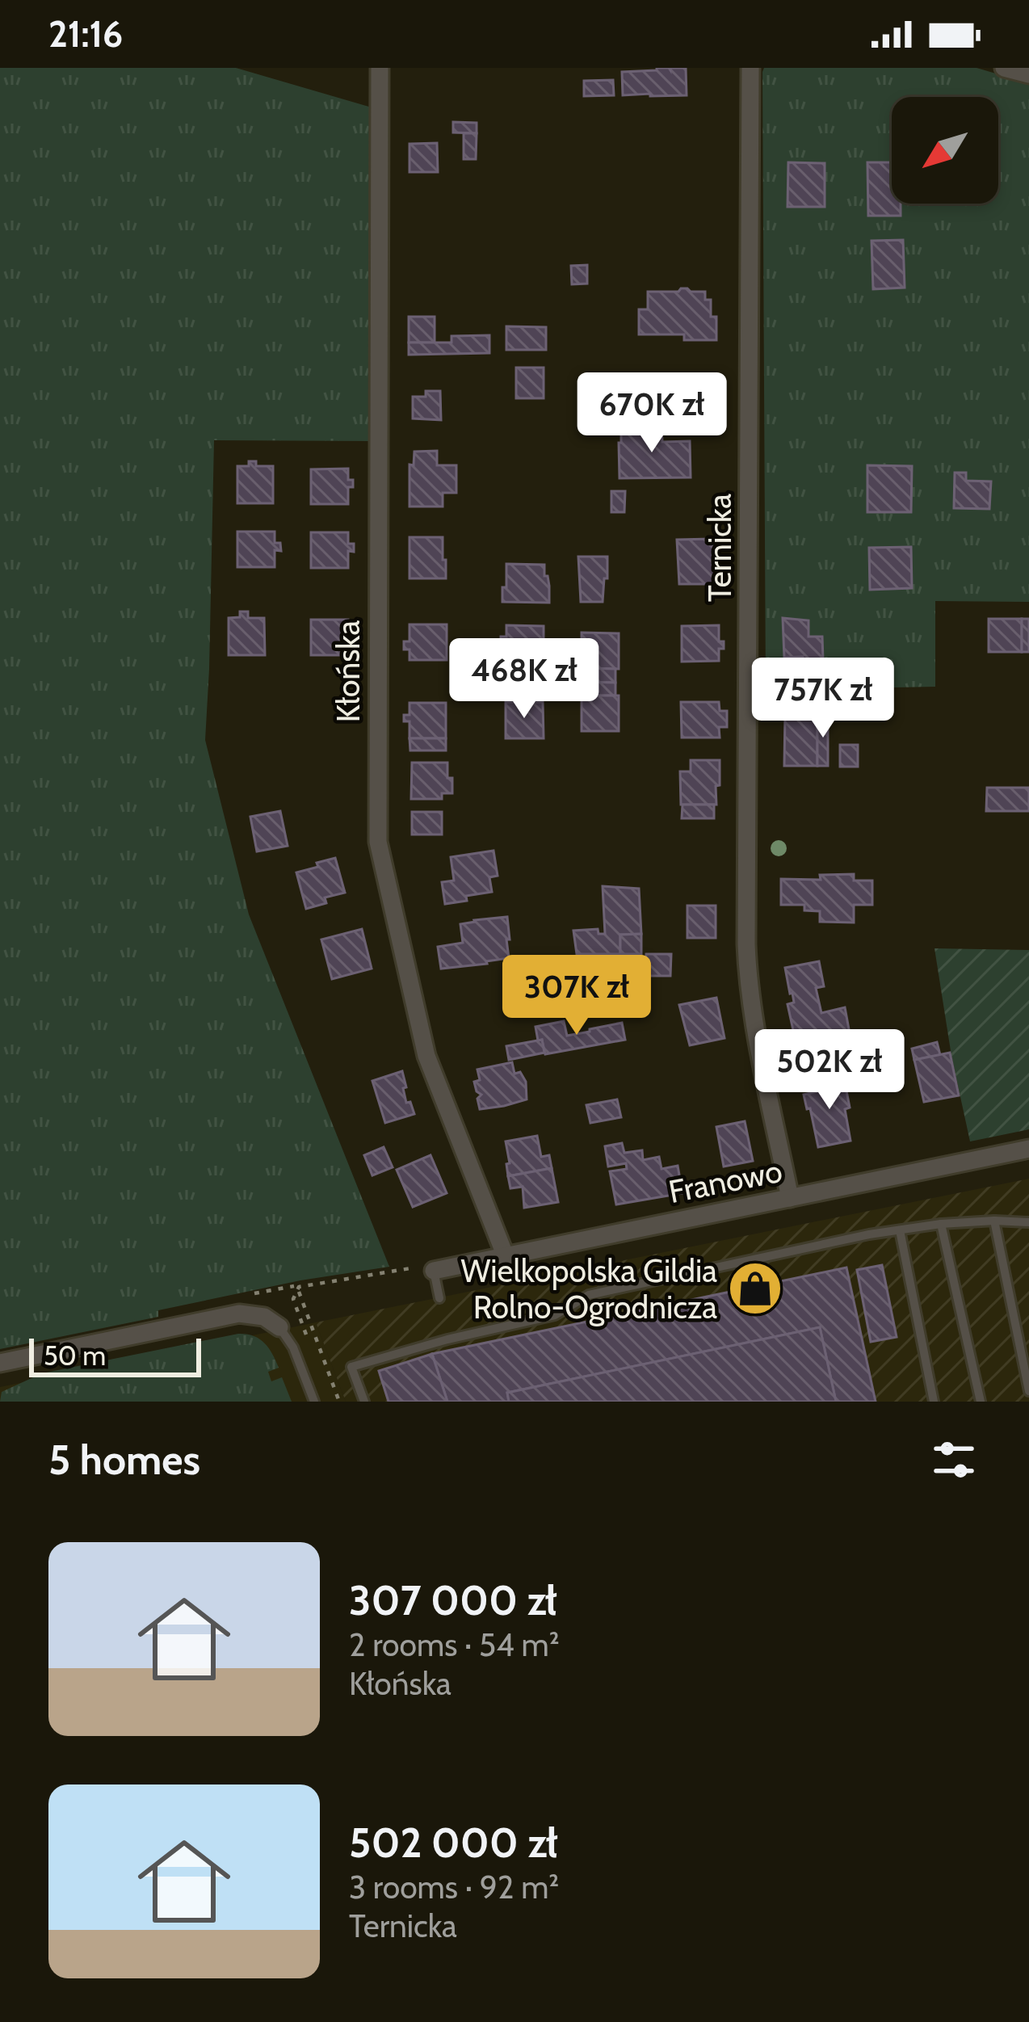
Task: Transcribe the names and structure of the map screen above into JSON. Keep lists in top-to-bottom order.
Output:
{
  "streets": {
    "street": ["Ternicka", "Kłońska", "Franowo"]
  },
  "crossings": [
    ["Ternicka", "Franowo"],
    ["Kłońska", "Franowo"]
  ],
  "places": {
    "shop": ["Wielkopolska Gildia Rolno-Ogrodnicza"]
  },
  "scale_bar": "50 m",
  "north": "bottom left",
  "page": {
    "status": "21:16",
    "price": [
      "670K zł",
      "468K zł",
      "757K zł",
      "307K zł",
      "502K zł"
    ],
    "scale": "50 m",
    "heading": "5 homes",
    "list": [
      {
        "name": "307 000 zł",
        "note": "2 rooms · 54 m² · Kłońska"
      },
      {
        "name": "502 000 zł",
        "note": "3 rooms · 92 m² · Ternicka"
      }
    ]
  }
}
